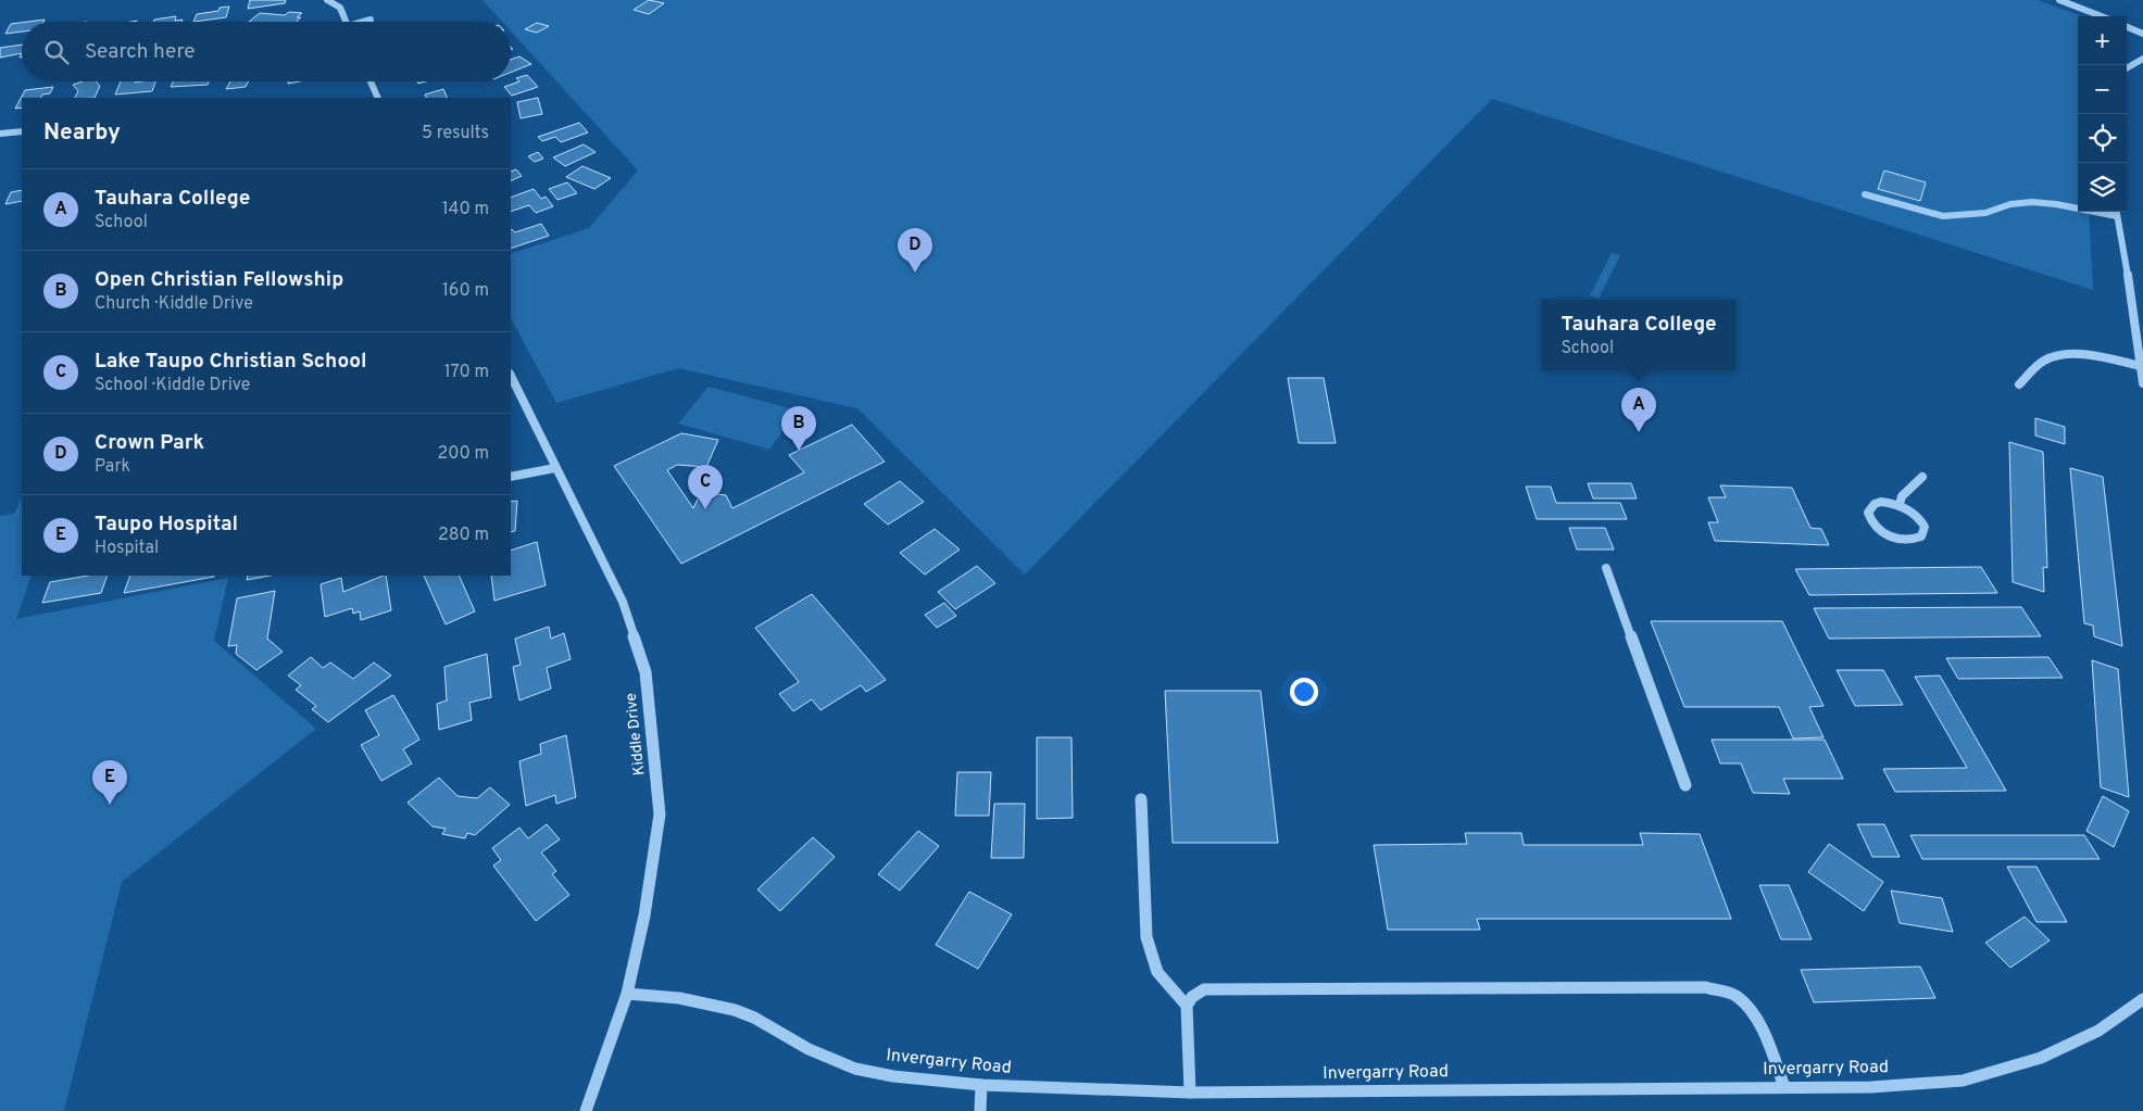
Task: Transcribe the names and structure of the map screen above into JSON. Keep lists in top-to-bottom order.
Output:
{
  "streets": {
    "street": ["Kiddle Drive", "Invergarry Road"]
  },
  "crossings": [
    ["Kiddle Drive", "Invergarry Road"]
  ],
  "page": {
    "map_buttons": ["+", "−"],
    "search": "Search here",
    "heading": ["Nearby", "5 results"],
    "list": [
      {
        "mark": "A",
        "name": "Tauhara College",
        "note": "School",
        "value": "140 m"
      },
      {
        "mark": "B",
        "name": "Open Christian Fellowship",
        "note": "Church · Kiddle Drive",
        "value": "160 m"
      },
      {
        "mark": "C",
        "name": "Lake Taupo Christian School",
        "note": "School · Kiddle Drive",
        "value": "170 m"
      },
      {
        "mark": "D",
        "name": "Crown Park",
        "note": "Park",
        "value": "200 m"
      },
      {
        "mark": "E",
        "name": "Taupo Hospital",
        "note": "Hospital",
        "value": "280 m"
      }
    ],
    "pins": [
      "D",
      "A",
      "B",
      "C",
      "E"
    ],
    "popup": ["Tauhara College", "School"]
  }
}
